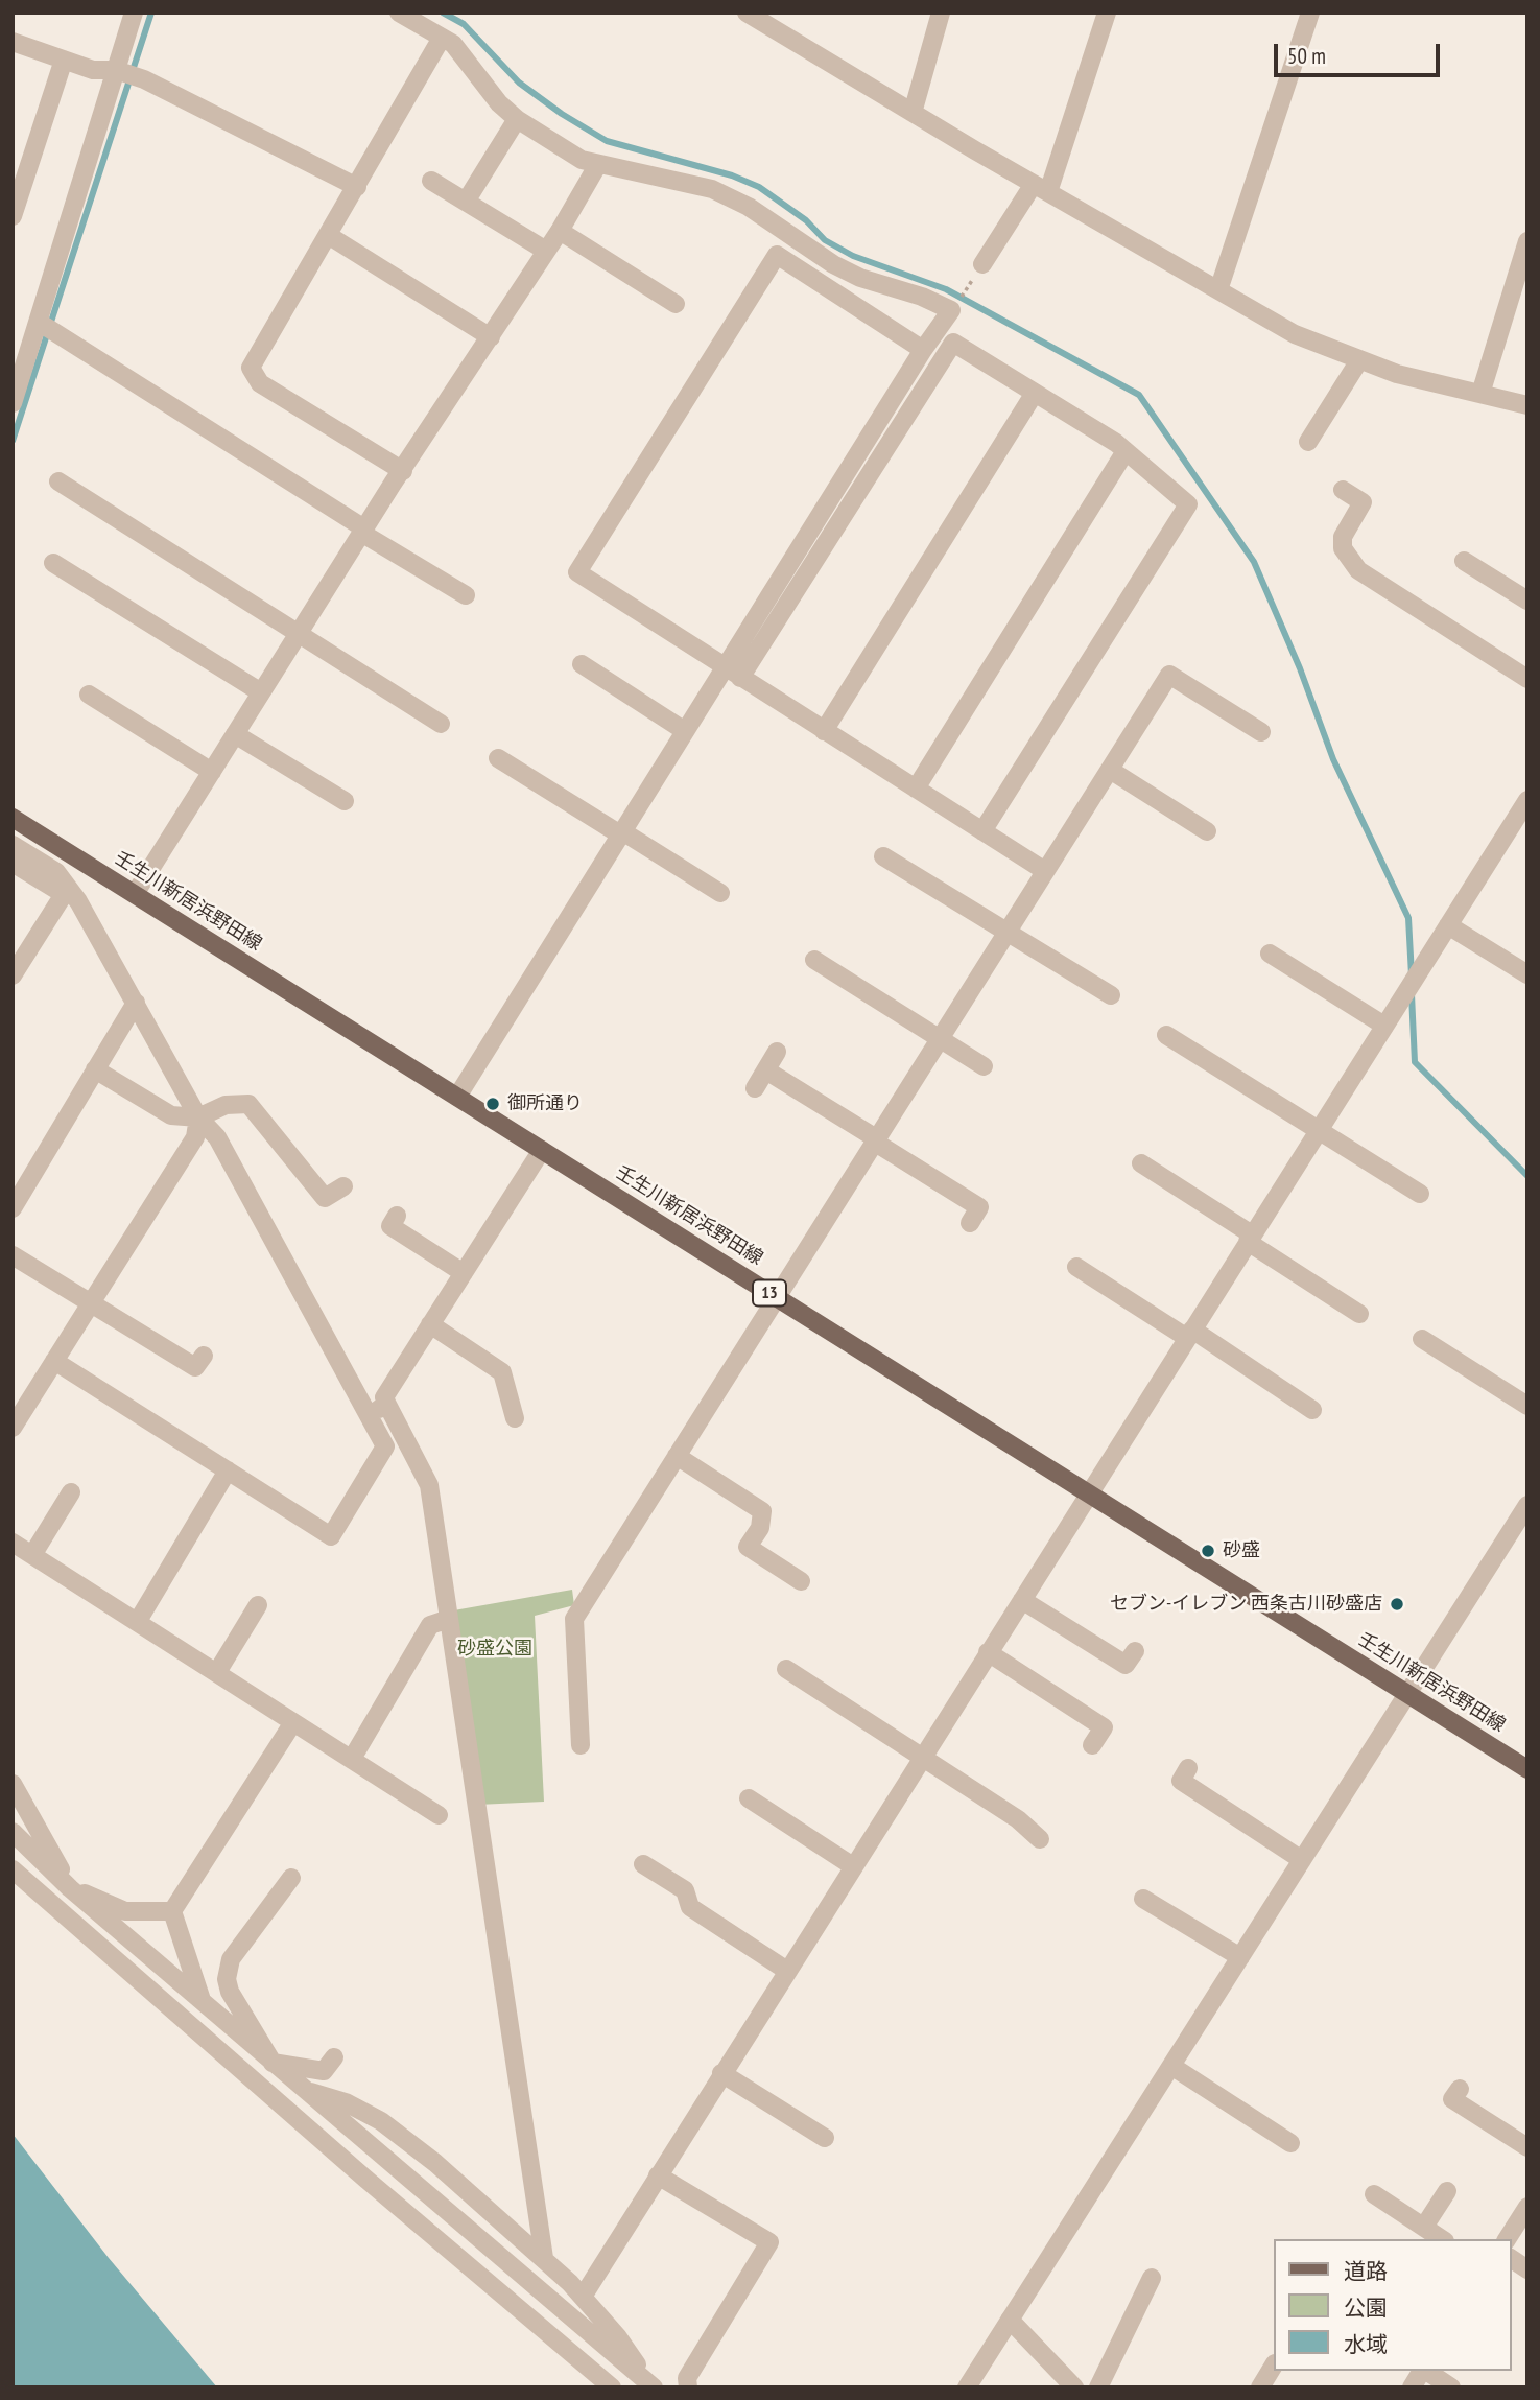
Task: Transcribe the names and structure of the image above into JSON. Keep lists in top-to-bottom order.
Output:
{
  "streets": {
    "main road": ["壬生川新居浜野田線", "13"]
  },
  "parks": ["砂盛公園"],
  "places": ["御所通り", "砂盛", "セブン-イレブン 西条古川砂盛店"],
  "legend": ["道路", "公園", "水域"],
  "scale_bar": "50 m"
}
